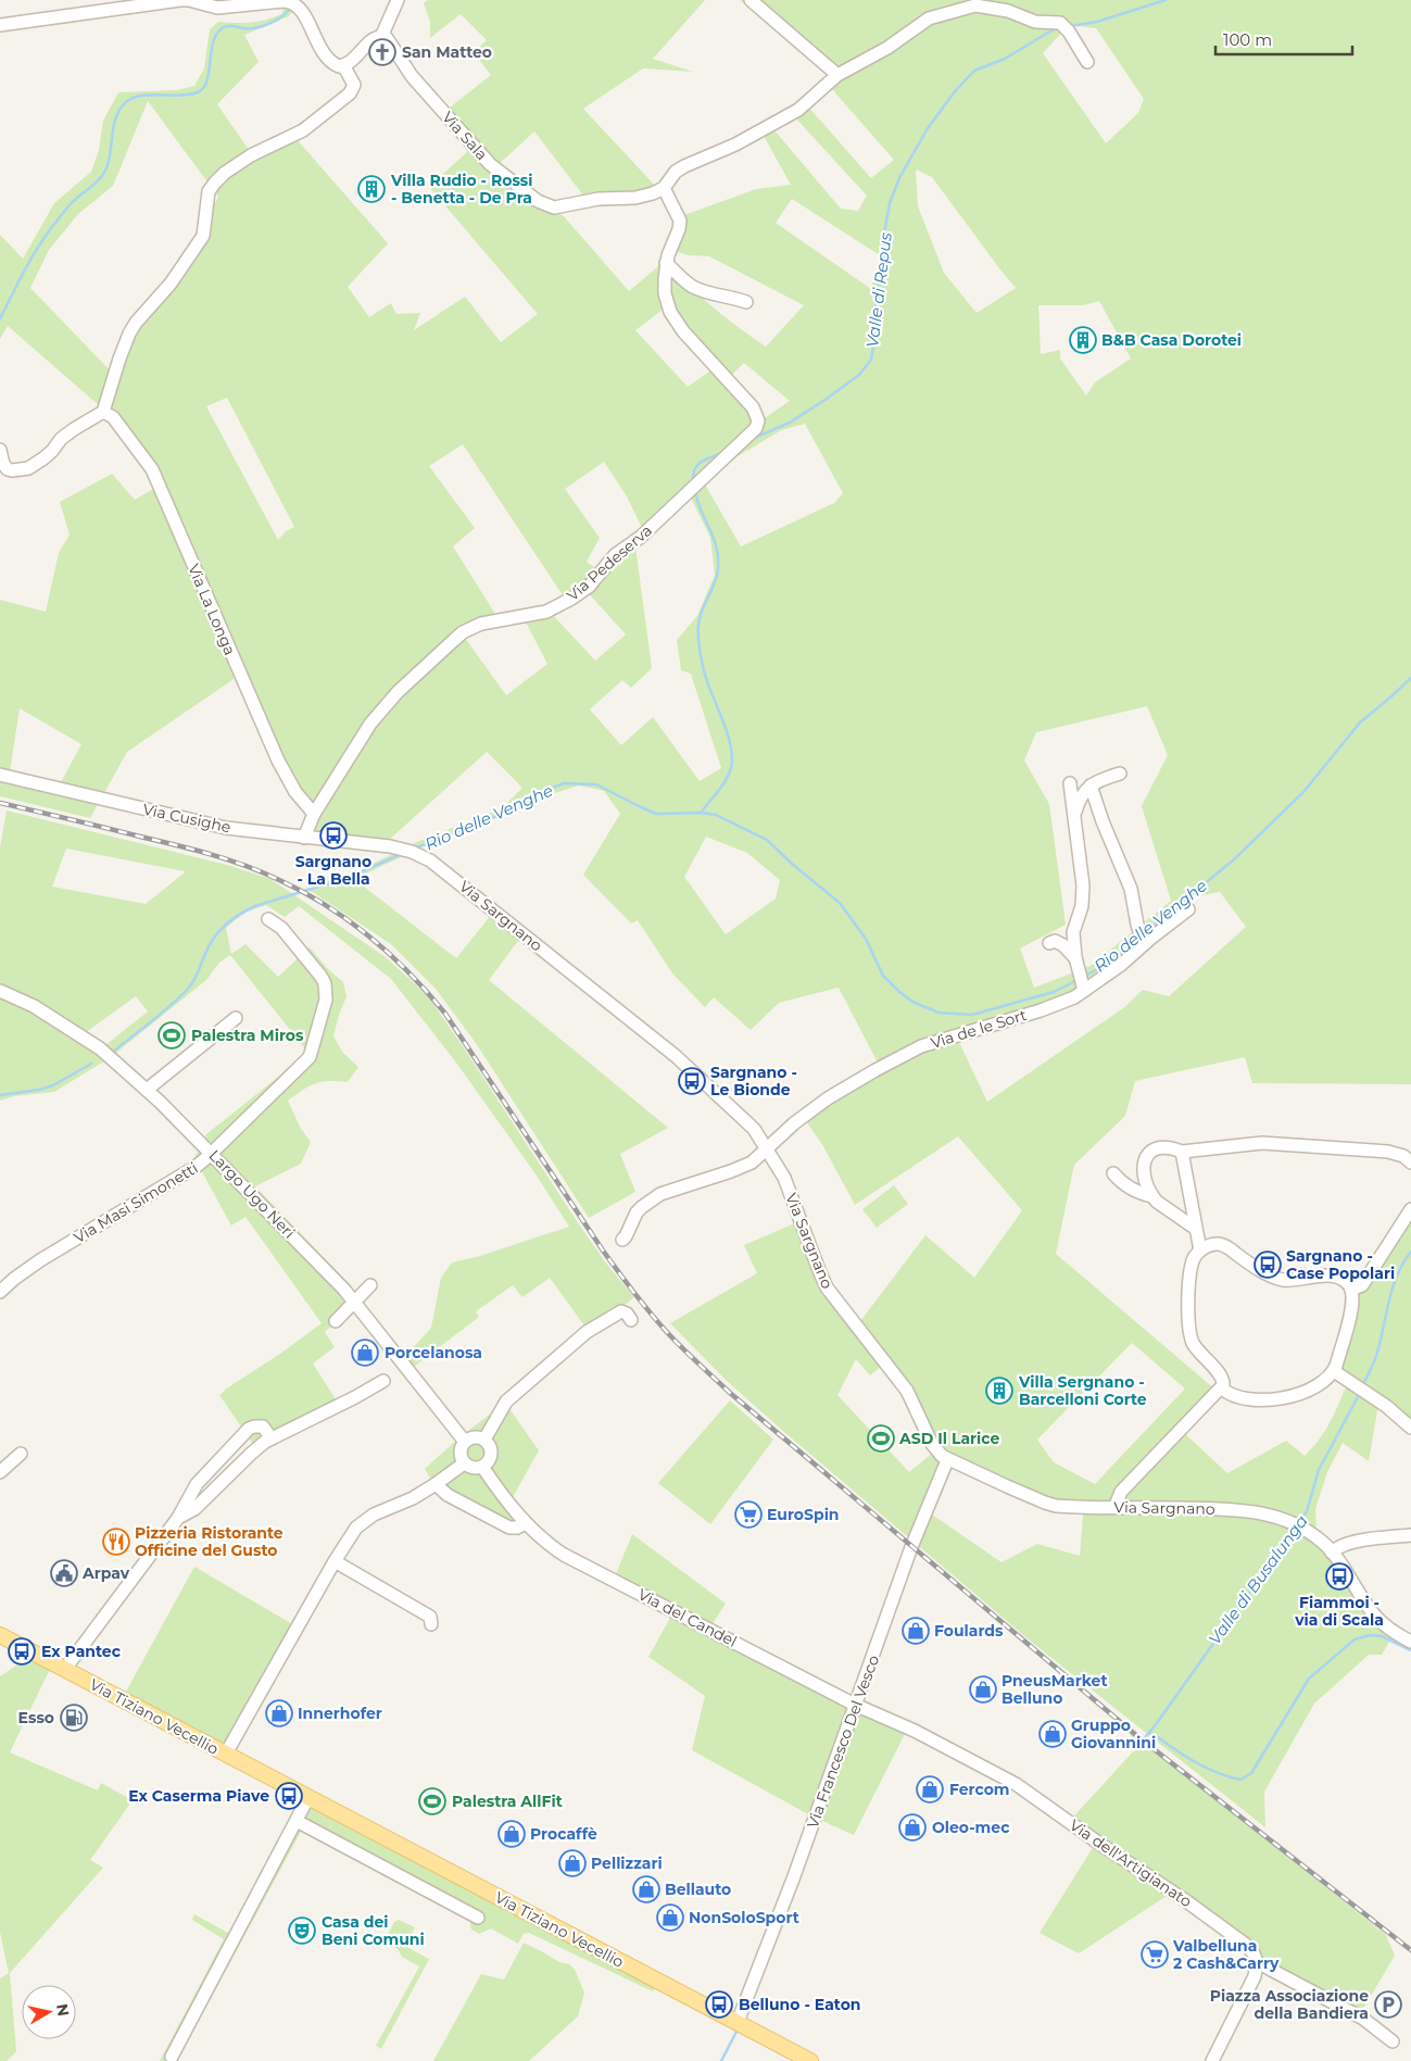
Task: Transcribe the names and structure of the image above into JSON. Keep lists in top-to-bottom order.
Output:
{
  "streets": {
    "main road": ["Via Tiziano Vecellio"],
    "street": [
      "Via Sala",
      "Via Pedeserva",
      "Via La Longa",
      "Via Cusighe",
      "Via Sargnano",
      "Via de le Sort",
      "Largo Ugo Neri",
      "Via Masi Simonetti",
      "Via del Candel",
      "Via Francesco Del Vesco",
      "Via dell'Artigianato"
    ]
  },
  "crossings": [
    ["Via Sala", "Via Pedeserva"],
    ["Via Pedeserva", "Via La Longa"],
    ["Via Pedeserva", "Via Cusighe"],
    ["Via Cusighe", "Via Sargnano"],
    ["Via Sargnano", "Via de le Sort"],
    ["Via Sargnano", "Via Francesco Del Vesco"],
    ["Largo Ugo Neri", "Via Masi Simonetti"],
    ["Largo Ugo Neri", "Via del Candel"],
    ["Via del Candel", "Via Francesco Del Vesco"],
    ["Via del Candel", "Via dell'Artigianato"],
    ["Via Tiziano Vecellio", "Via Francesco Del Vesco"],
    ["Via Francesco Del Vesco", "Via dell'Artigianato"]
  ],
  "water": ["Valle di Repus", "Rio delle Venghe", "Valle di Busalunga"],
  "places": {
    "church": ["San Matteo"],
    "building": ["Villa Rudio - Rossi - Benetta - De Pra", "B&B Casa Dorotei", "Villa Sergnano - Barcelloni Corte"],
    "bus stop": [
      "Sargnano - La Bella",
      "Sargnano - Le Bionde",
      "Sargnano - Case Popolari",
      "Fiammoi - via di Scala",
      "Ex Pantec",
      "Ex Caserma Piave",
      "Belluno - Eaton"
    ],
    "sports": ["Palestra Miros", "ASD Il Larice", "Palestra AllFit"],
    "shop": [
      "Porcelanosa",
      "Foulards",
      "PneusMarket Belluno",
      "Innerhofer",
      "Gruppo Giovannini",
      "Fercom",
      "Oleo-mec",
      "Procaffè",
      "Pellizzari",
      "Bellauto",
      "NonSoloSport"
    ],
    "supermarket": ["EuroSpin", "Valbelluna 2 Cash&Carry"],
    "restaurant": ["Pizzeria Ristorante Officine del Gusto"],
    "public building": ["Arpav"],
    "fuel station": ["Esso"],
    "theatre": ["Casa dei Beni Comuni"],
    "parking": ["Piazza Associazione della Bandiera"]
  },
  "scale_bar": "100 m",
  "north": "right"
}
